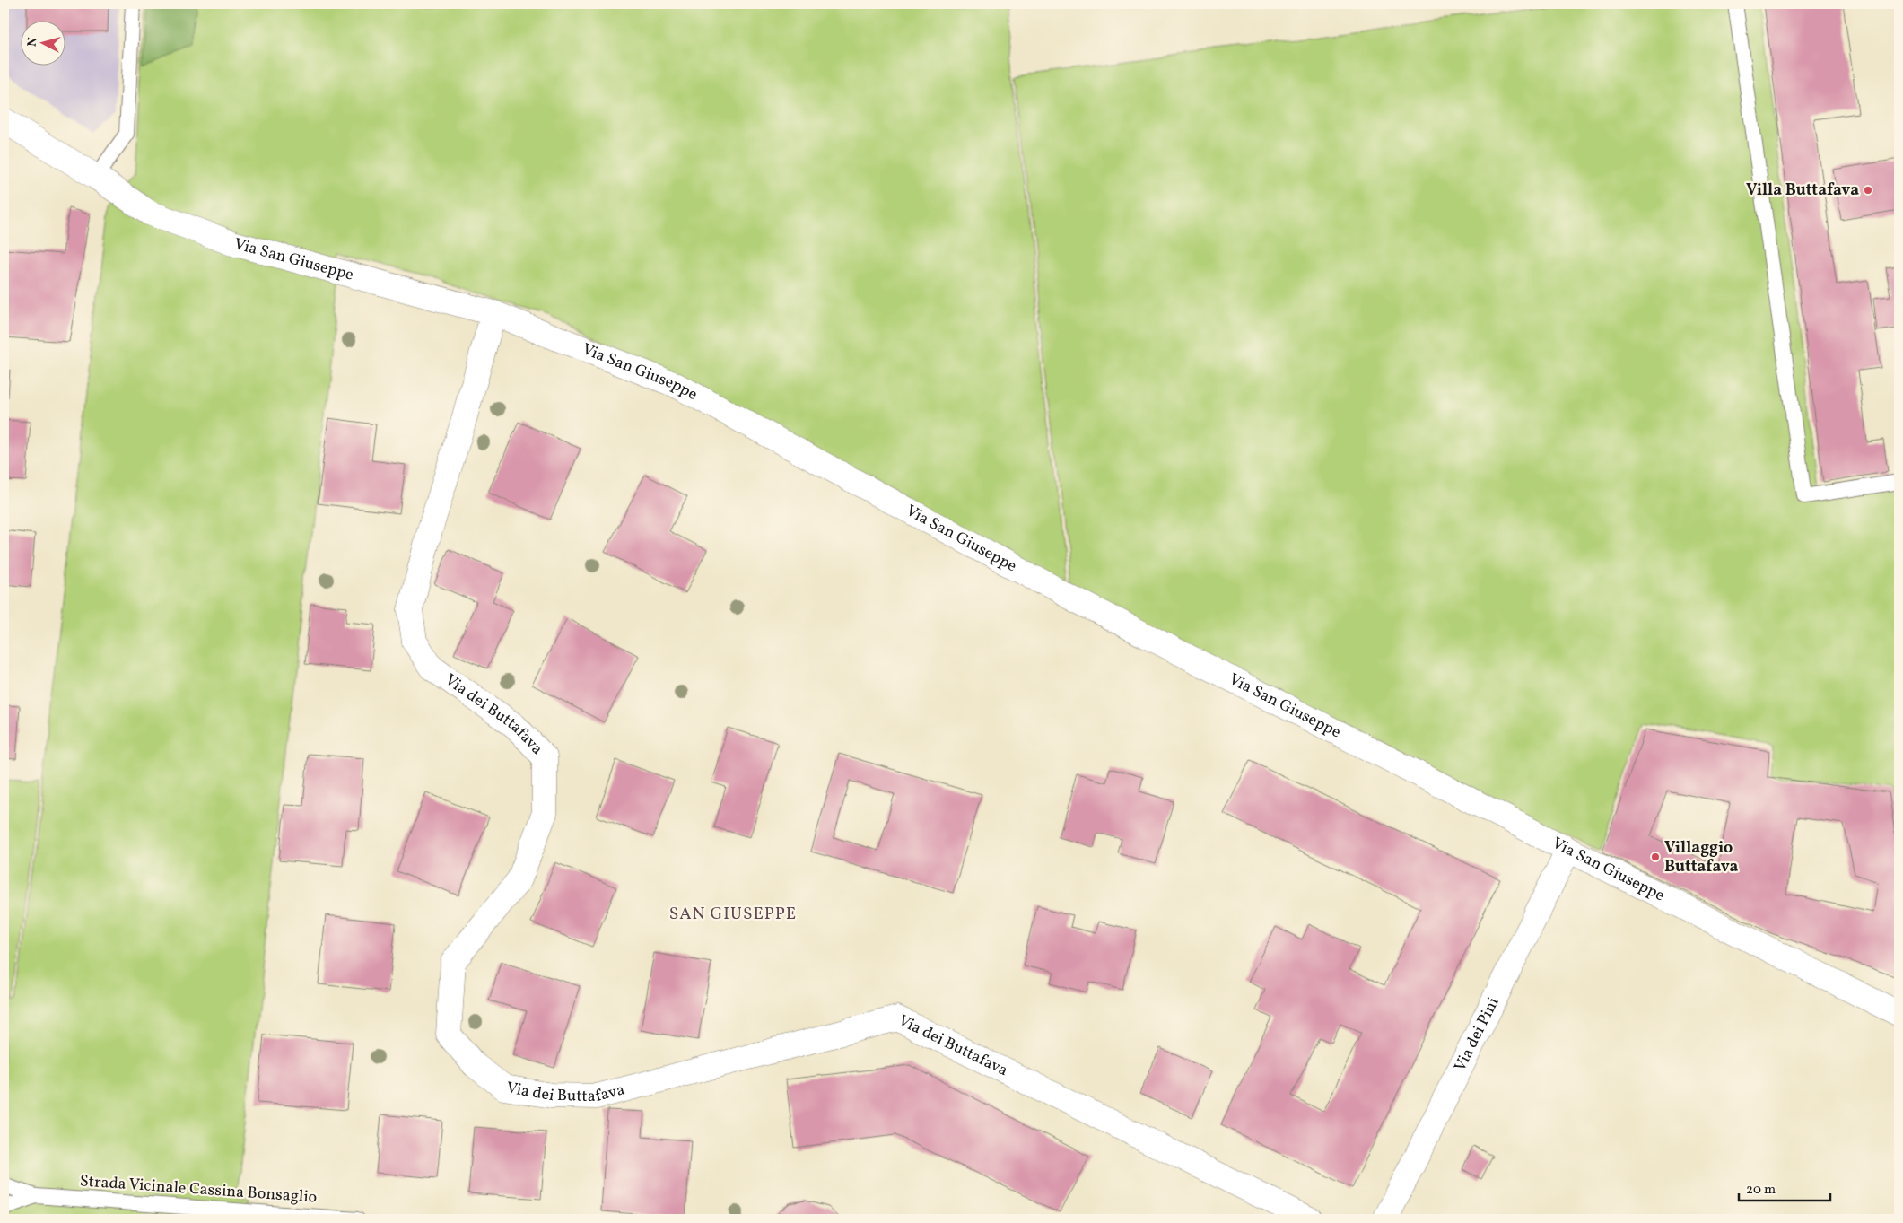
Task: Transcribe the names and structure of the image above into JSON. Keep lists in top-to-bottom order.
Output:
{
  "streets": {
    "street": ["Via San Giuseppe", "Via dei Buttafava", "Via dei Pini"],
    "lane": ["Strada Vicinale Cassina Bonsaglio"]
  },
  "crossings": [
    ["Via San Giuseppe", "Via dei Buttafava"],
    ["Via San Giuseppe", "Via dei Pini"]
  ],
  "districts": ["SAN GIUSEPPE"],
  "places": ["Villa Buttafava", "Villaggio Buttafava"],
  "scale_bar": "20 m",
  "north": "left"
}
